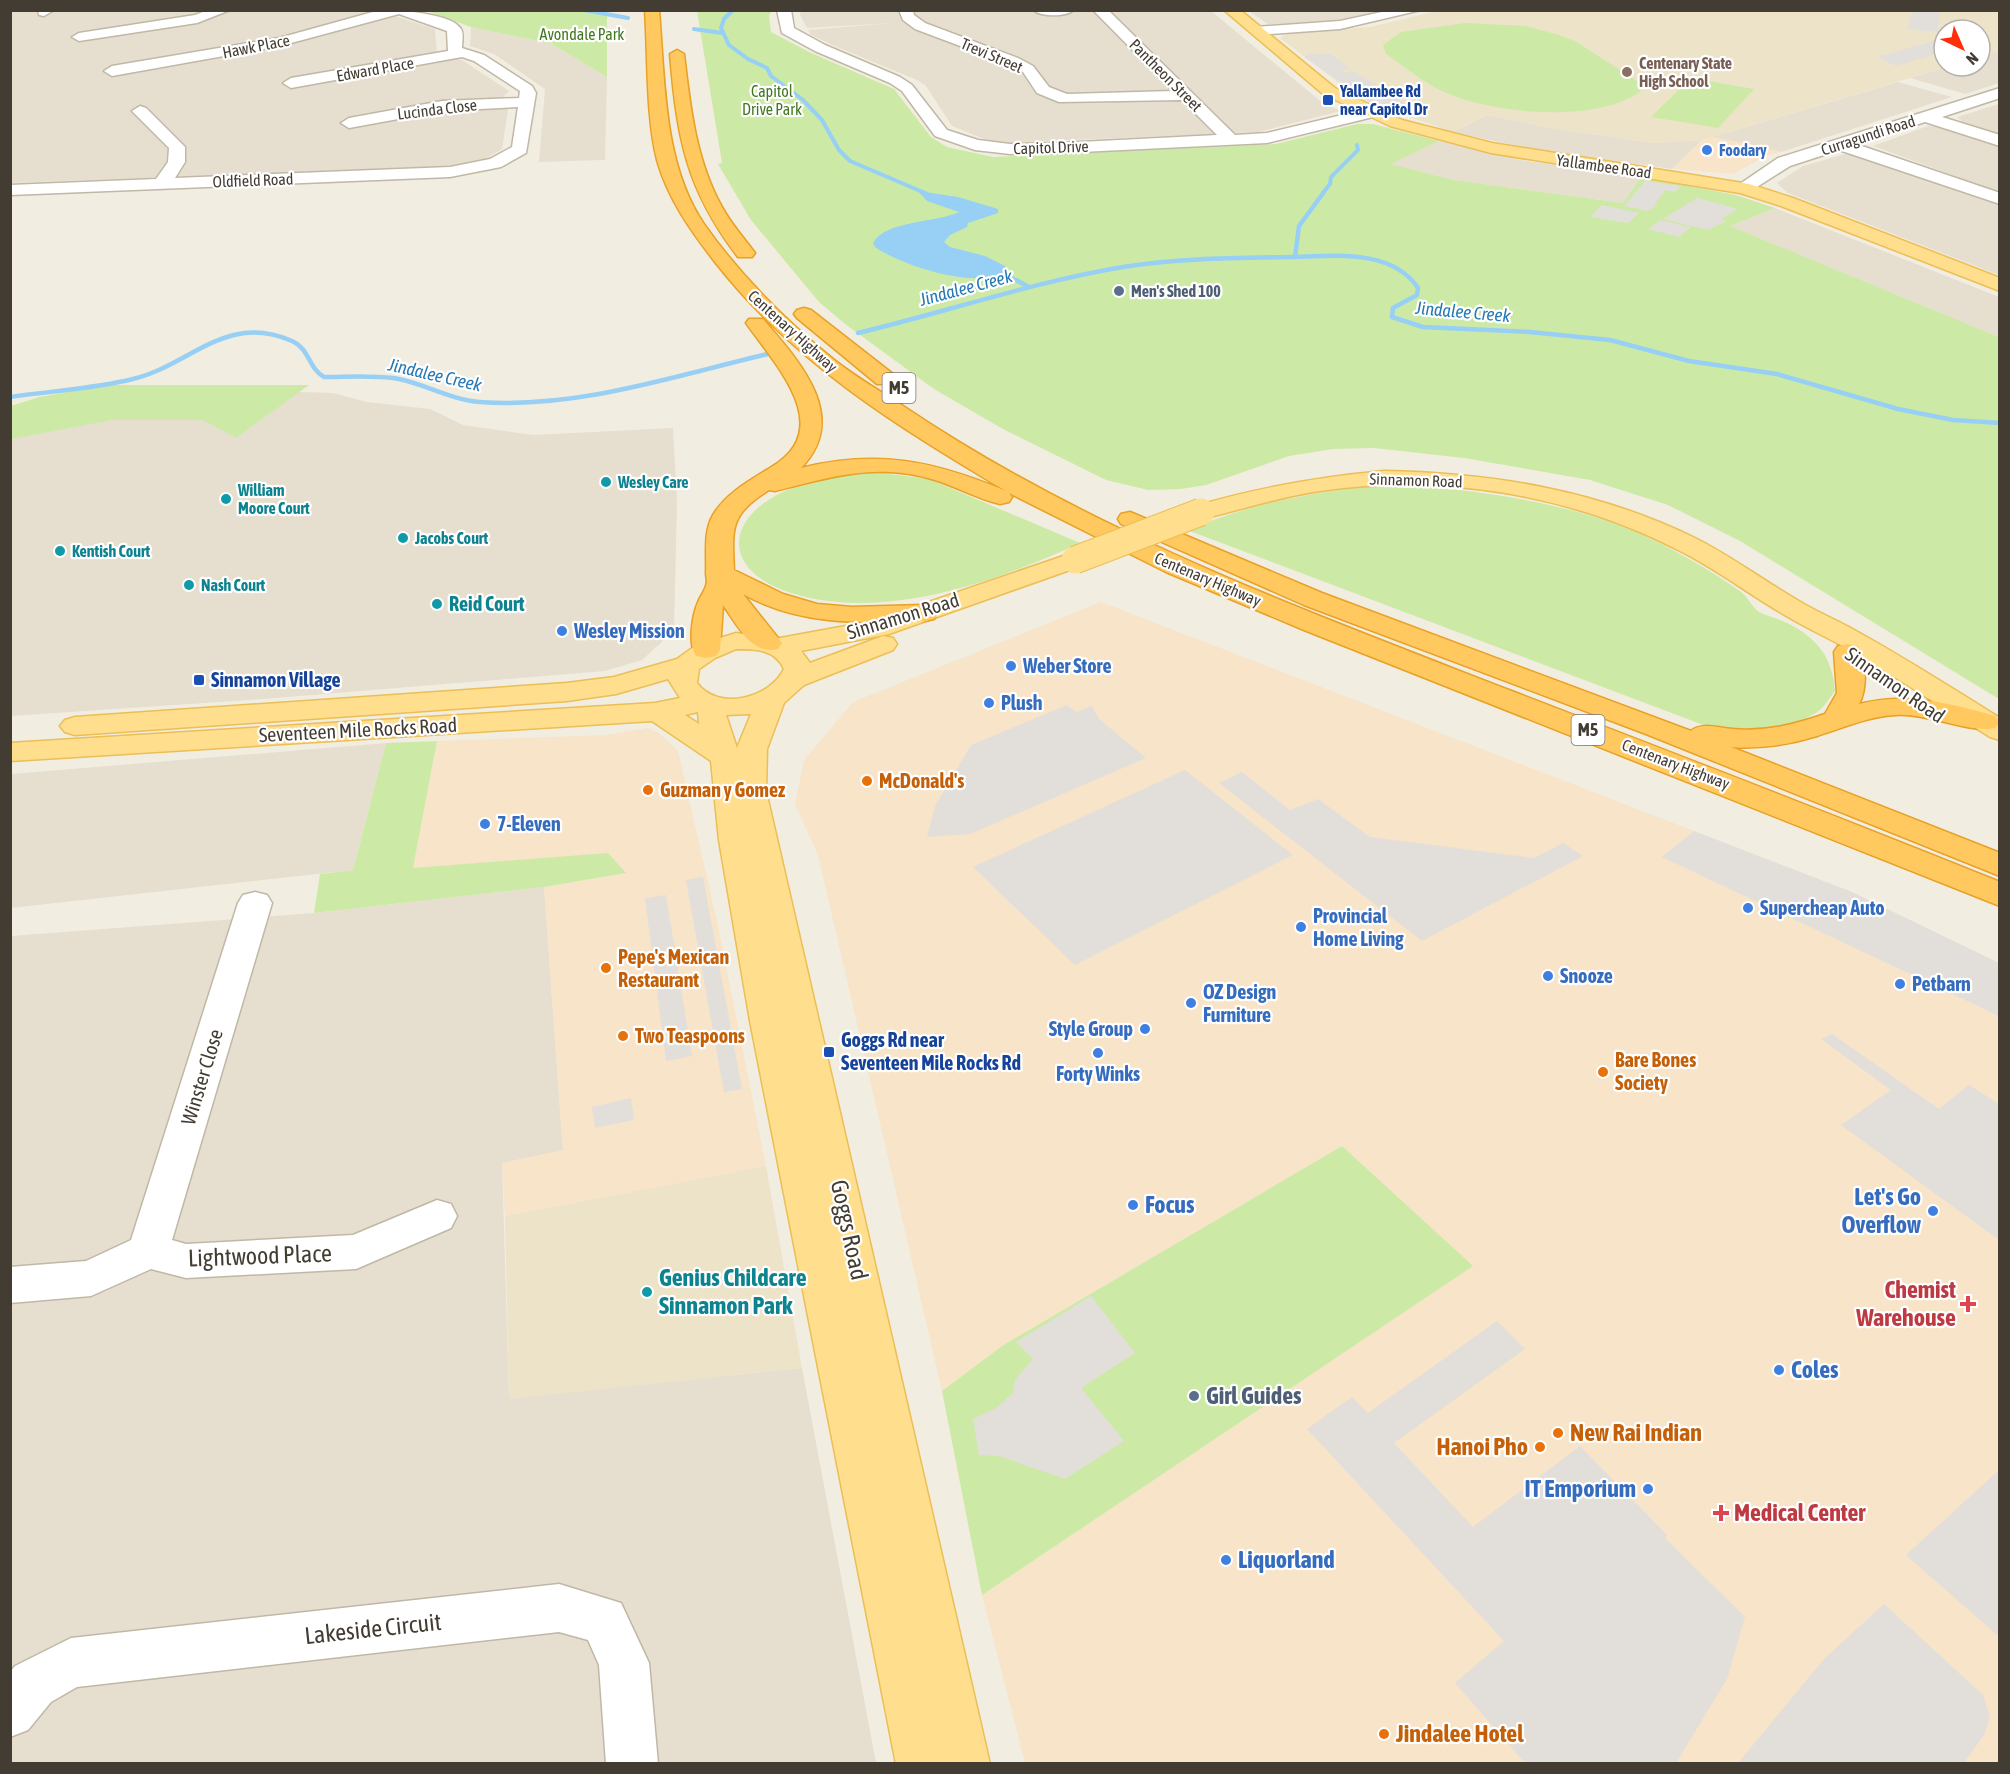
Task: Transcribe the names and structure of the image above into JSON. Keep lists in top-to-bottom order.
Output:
{
  "streets": {
    "highway": ["Centenary Highway", "M5"],
    "main road": [
      "Yallambee Road",
      "Sinnamon Road",
      "Seventeen Mile Rocks Road",
      "Goggs Road"
    ],
    "street": [
      "Hawk Place",
      "Trevi Street",
      "Edward Place",
      "Pantheon Street",
      "Lucinda Close",
      "Curragundi Road",
      "Capitol Drive",
      "Oldfield Road",
      "Winster Close",
      "Lightwood Place",
      "Lakeside Circuit"
    ]
  },
  "crossings": [
    ["Trevi Street", "Pantheon Street"],
    ["Pantheon Street", "Capitol Drive"],
    ["Lucinda Close", "Oldfield Road"],
    ["Curragundi Road", "Yallambee Road"],
    ["Capitol Drive", "Yallambee Road"],
    ["Sinnamon Road", "Seventeen Mile Rocks Road"],
    ["Sinnamon Road", "Goggs Road"],
    ["Seventeen Mile Rocks Road", "Goggs Road"],
    ["Winster Close", "Lightwood Place"]
  ],
  "water": ["Jindalee Creek"],
  "parks": ["Avondale Park", "Capitol Drive Park"],
  "places": {
    "other": [
      "Centenary State High School",
      "Foodary",
      "Men's Shed 100",
      "Wesley Care",
      "William Moore Court",
      "Jacobs Court",
      "Kentish Court",
      "Nash Court",
      "Reid Court",
      "Wesley Mission",
      "Weber Store",
      "Plush",
      "McDonald's",
      "Guzman y Gomez",
      "7-Eleven",
      "Supercheap Auto",
      "Provincial Home Living",
      "Pepe's Mexican Restaurant",
      "Snooze",
      "Petbarn",
      "OZ Design Furniture",
      "Style Group",
      "Two Teaspoons",
      "Forty Winks",
      "Bare Bones Society",
      "Focus",
      "Let's Go Overflow",
      "Genius Childcare Sinnamon Park",
      "Coles",
      "Girl Guides",
      "New Rai Indian",
      "Hanoi Pho",
      "IT Emporium",
      "Liquorland",
      "Jindalee Hotel"
    ],
    "transit": ["Yallambee Rd near Capitol Dr", "Sinnamon Village", "Goggs Rd near Seventeen Mile Rocks Rd"],
    "health": ["Chemist Warehouse", "Medical Center"]
  },
  "north": "bottom right"
}
